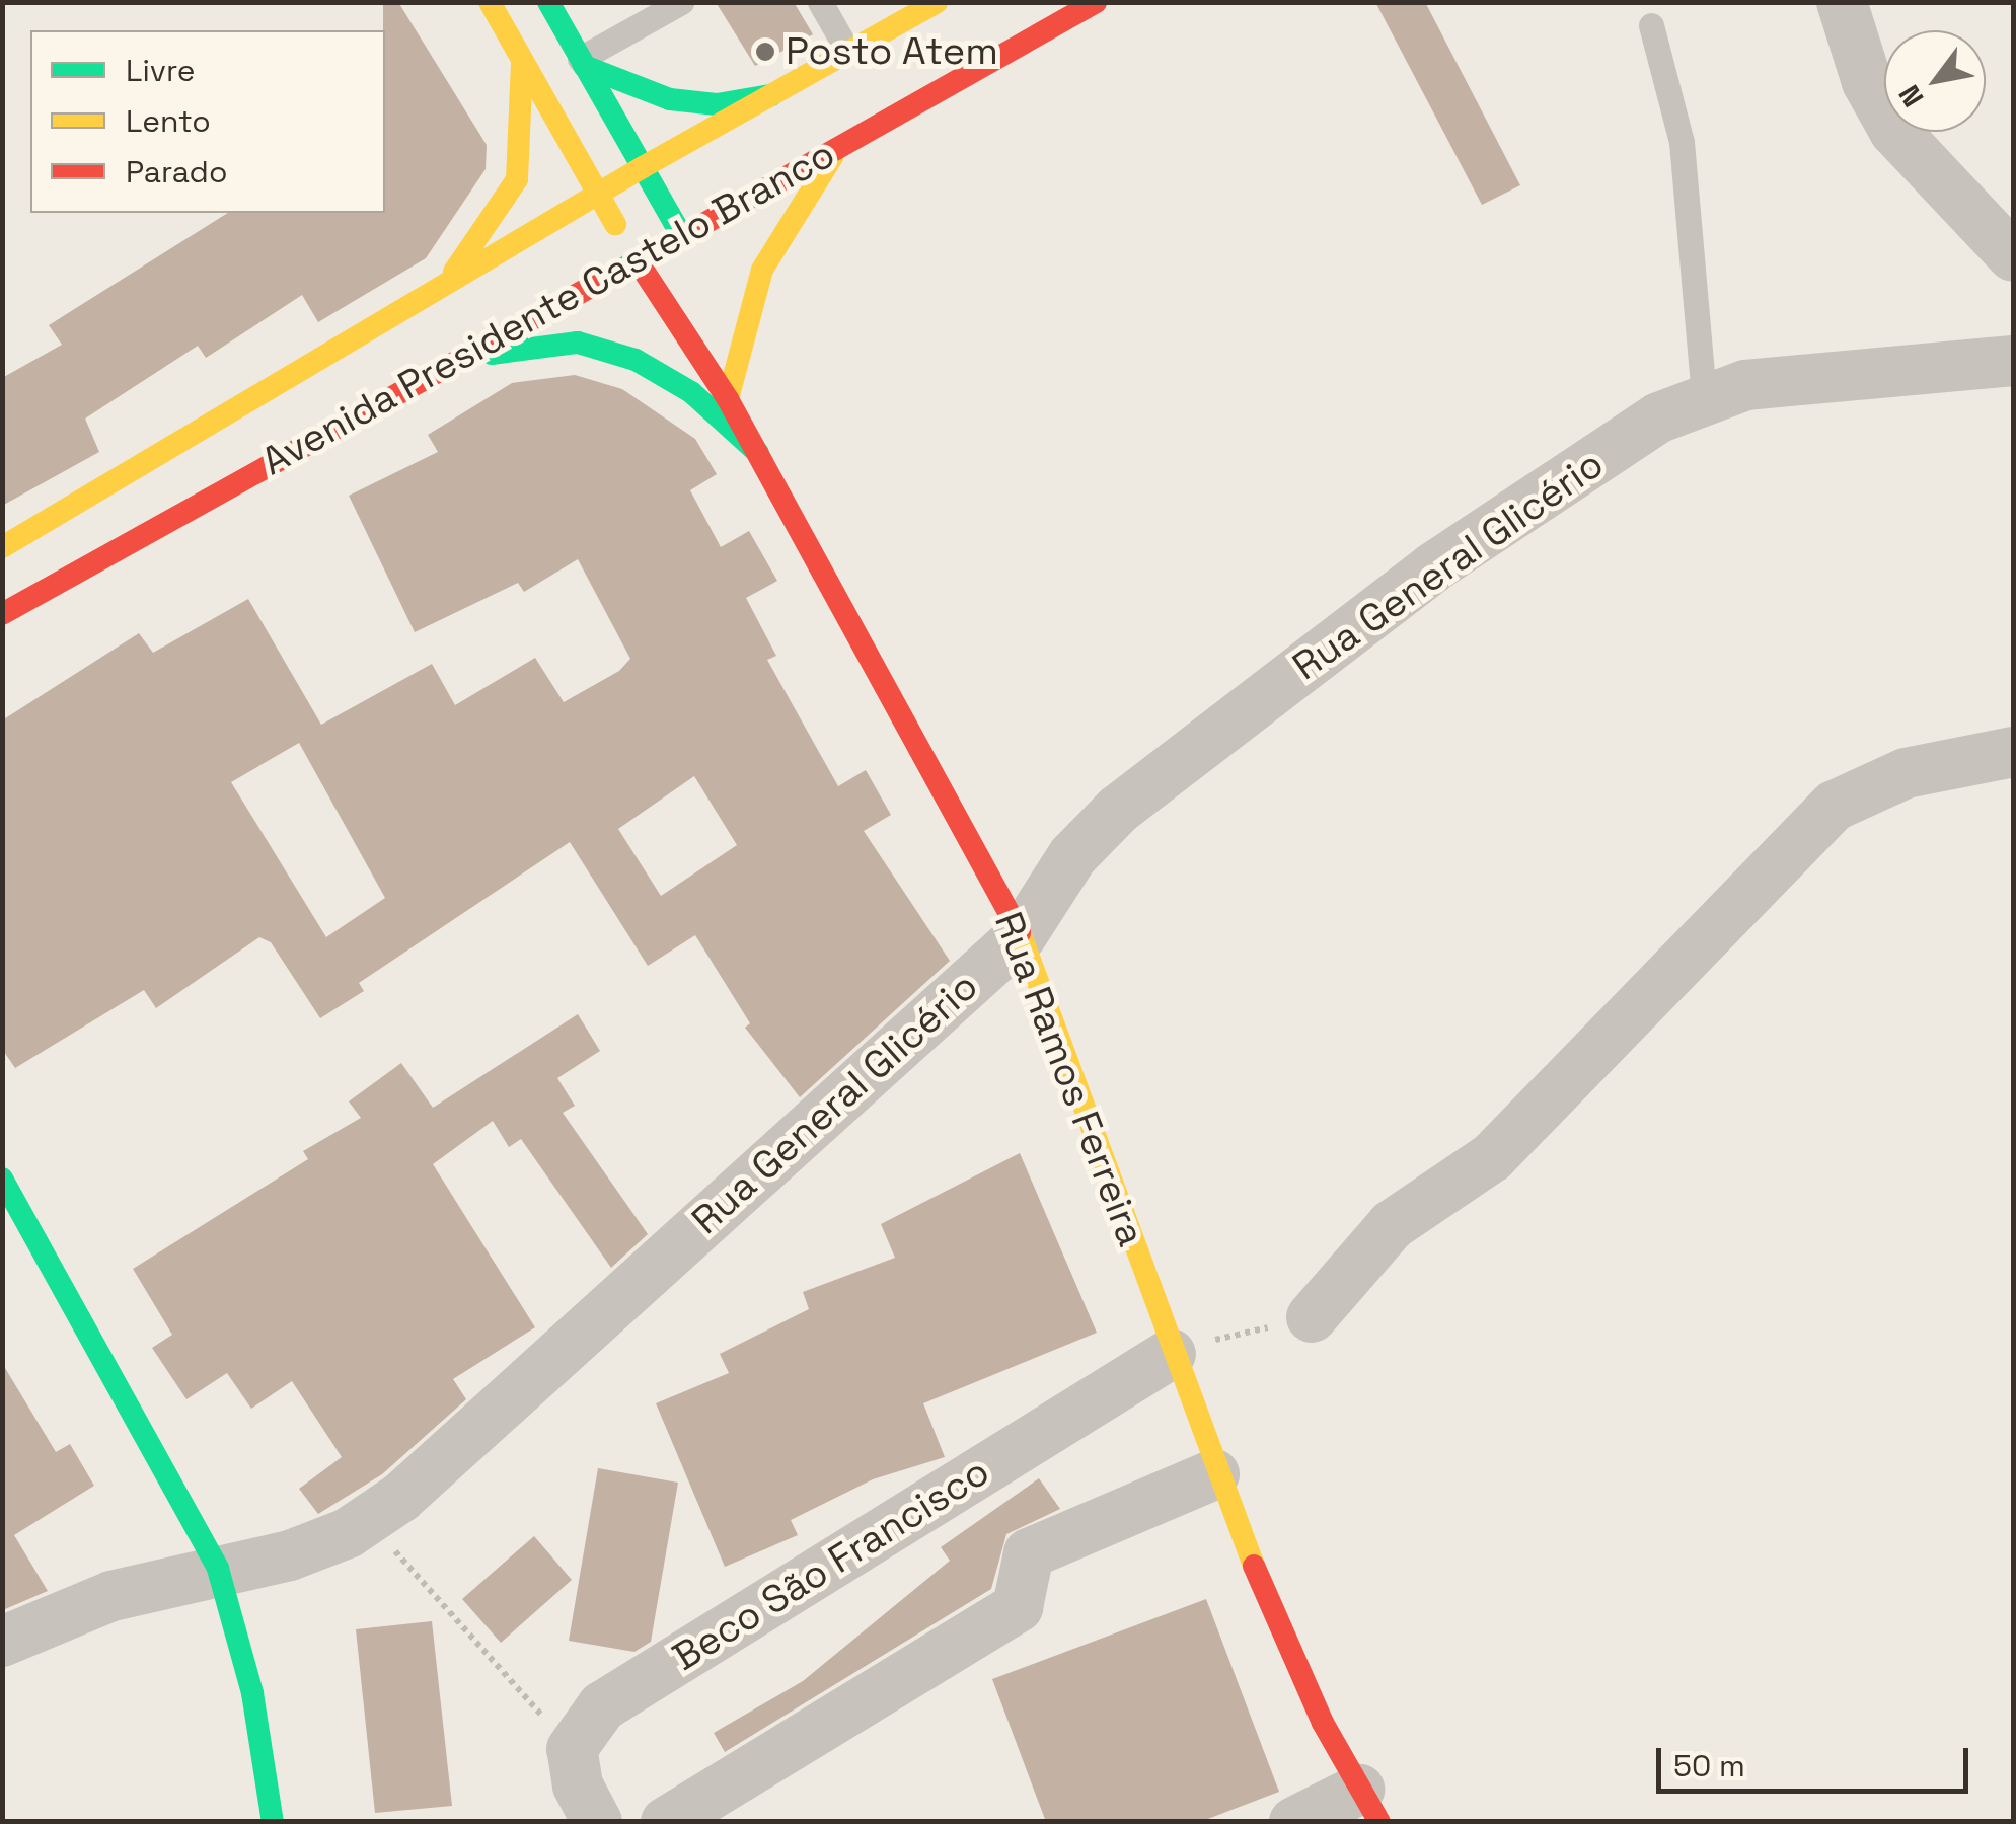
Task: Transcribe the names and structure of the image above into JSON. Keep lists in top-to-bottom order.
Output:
{
  "streets": {
    "main road": ["Avenida Presidente Castelo Branco", "Rua Ramos Ferreira"],
    "street": ["Rua General Glicério", "Beco São Francisco"]
  },
  "crossings": [
    ["Avenida Presidente Castelo Branco", "Rua Ramos Ferreira"],
    ["Rua General Glicério", "Rua Ramos Ferreira"],
    ["Rua Ramos Ferreira", "Beco São Francisco"]
  ],
  "places": ["Posto Atem"],
  "legend": ["Livre", "Lento", "Parado"],
  "scale_bar": "50 m",
  "north": "bottom left"
}
